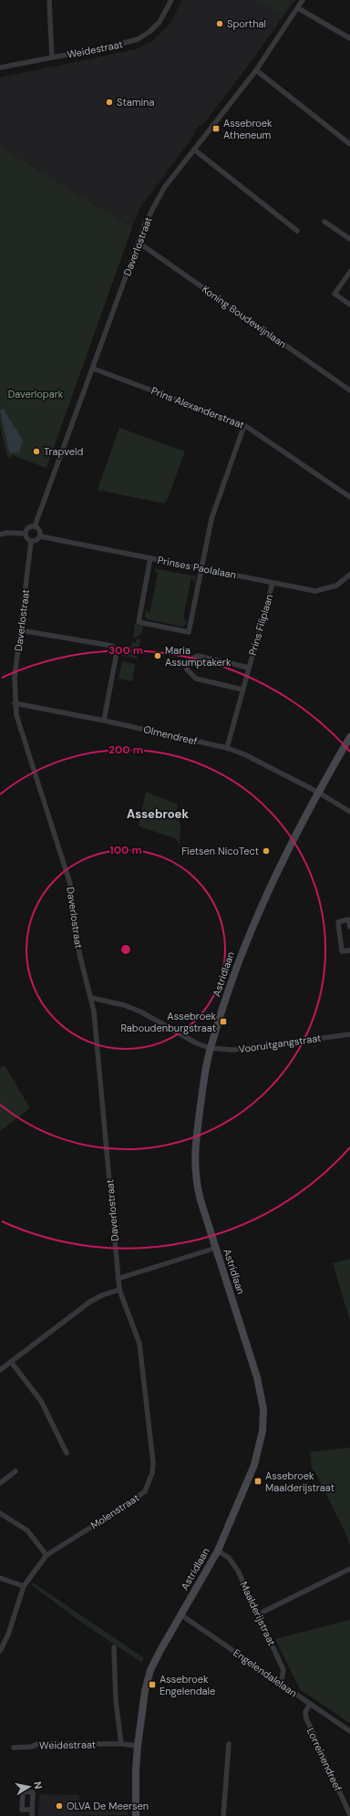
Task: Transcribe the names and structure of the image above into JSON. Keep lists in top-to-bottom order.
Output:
{
  "streets": {
    "main road": ["Astridlaan"],
    "street": [
      "Weidestraat",
      "Daverlostraat",
      "Koning Boudewijnlaan",
      "Prins Alexanderstraat",
      "Prinses Paolalaan",
      "Prins Filiplaan",
      "Olmendreef",
      "Vooruitgangstraat",
      "Molenstraat",
      "Maalderijstraat",
      "Engelendalelaan",
      "Lorreinendreef"
    ]
  },
  "crossings": [
    ["Weidestraat", "Astridlaan"],
    ["Daverlostraat", "Koning Boudewijnlaan"],
    ["Daverlostraat", "Prins Alexanderstraat"],
    ["Daverlostraat", "Prinses Paolalaan"],
    ["Daverlostraat", "Olmendreef"],
    ["Daverlostraat", "Vooruitgangstraat"],
    ["Daverlostraat", "Molenstraat"],
    ["Prinses Paolalaan", "Prins Filiplaan"],
    ["Prins Filiplaan", "Olmendreef"],
    ["Olmendreef", "Astridlaan"],
    ["Astridlaan", "Vooruitgangstraat"],
    ["Astridlaan", "Maalderijstraat"],
    ["Astridlaan", "Engelendalelaan"],
    ["Maalderijstraat", "Engelendalelaan"],
    ["Engelendalelaan", "Lorreinendreef"]
  ],
  "districts": ["Assebroek"],
  "parks": ["Daverlopark"],
  "places": {
    "other": [
      "Sporthal",
      "Stamina",
      "Trapveld",
      "Maria Assumptakerk",
      "Fietsen NicoTect",
      "OLVA De Meersen"
    ],
    "transit": [
      "Assebroek Atheneum",
      "Assebroek Raboudenburgstraat",
      "Assebroek Maalderijstraat",
      "Assebroek Engelendale"
    ]
  },
  "north": "right",
  "rings": ["300 m", "200 m", "100 m"]
}
